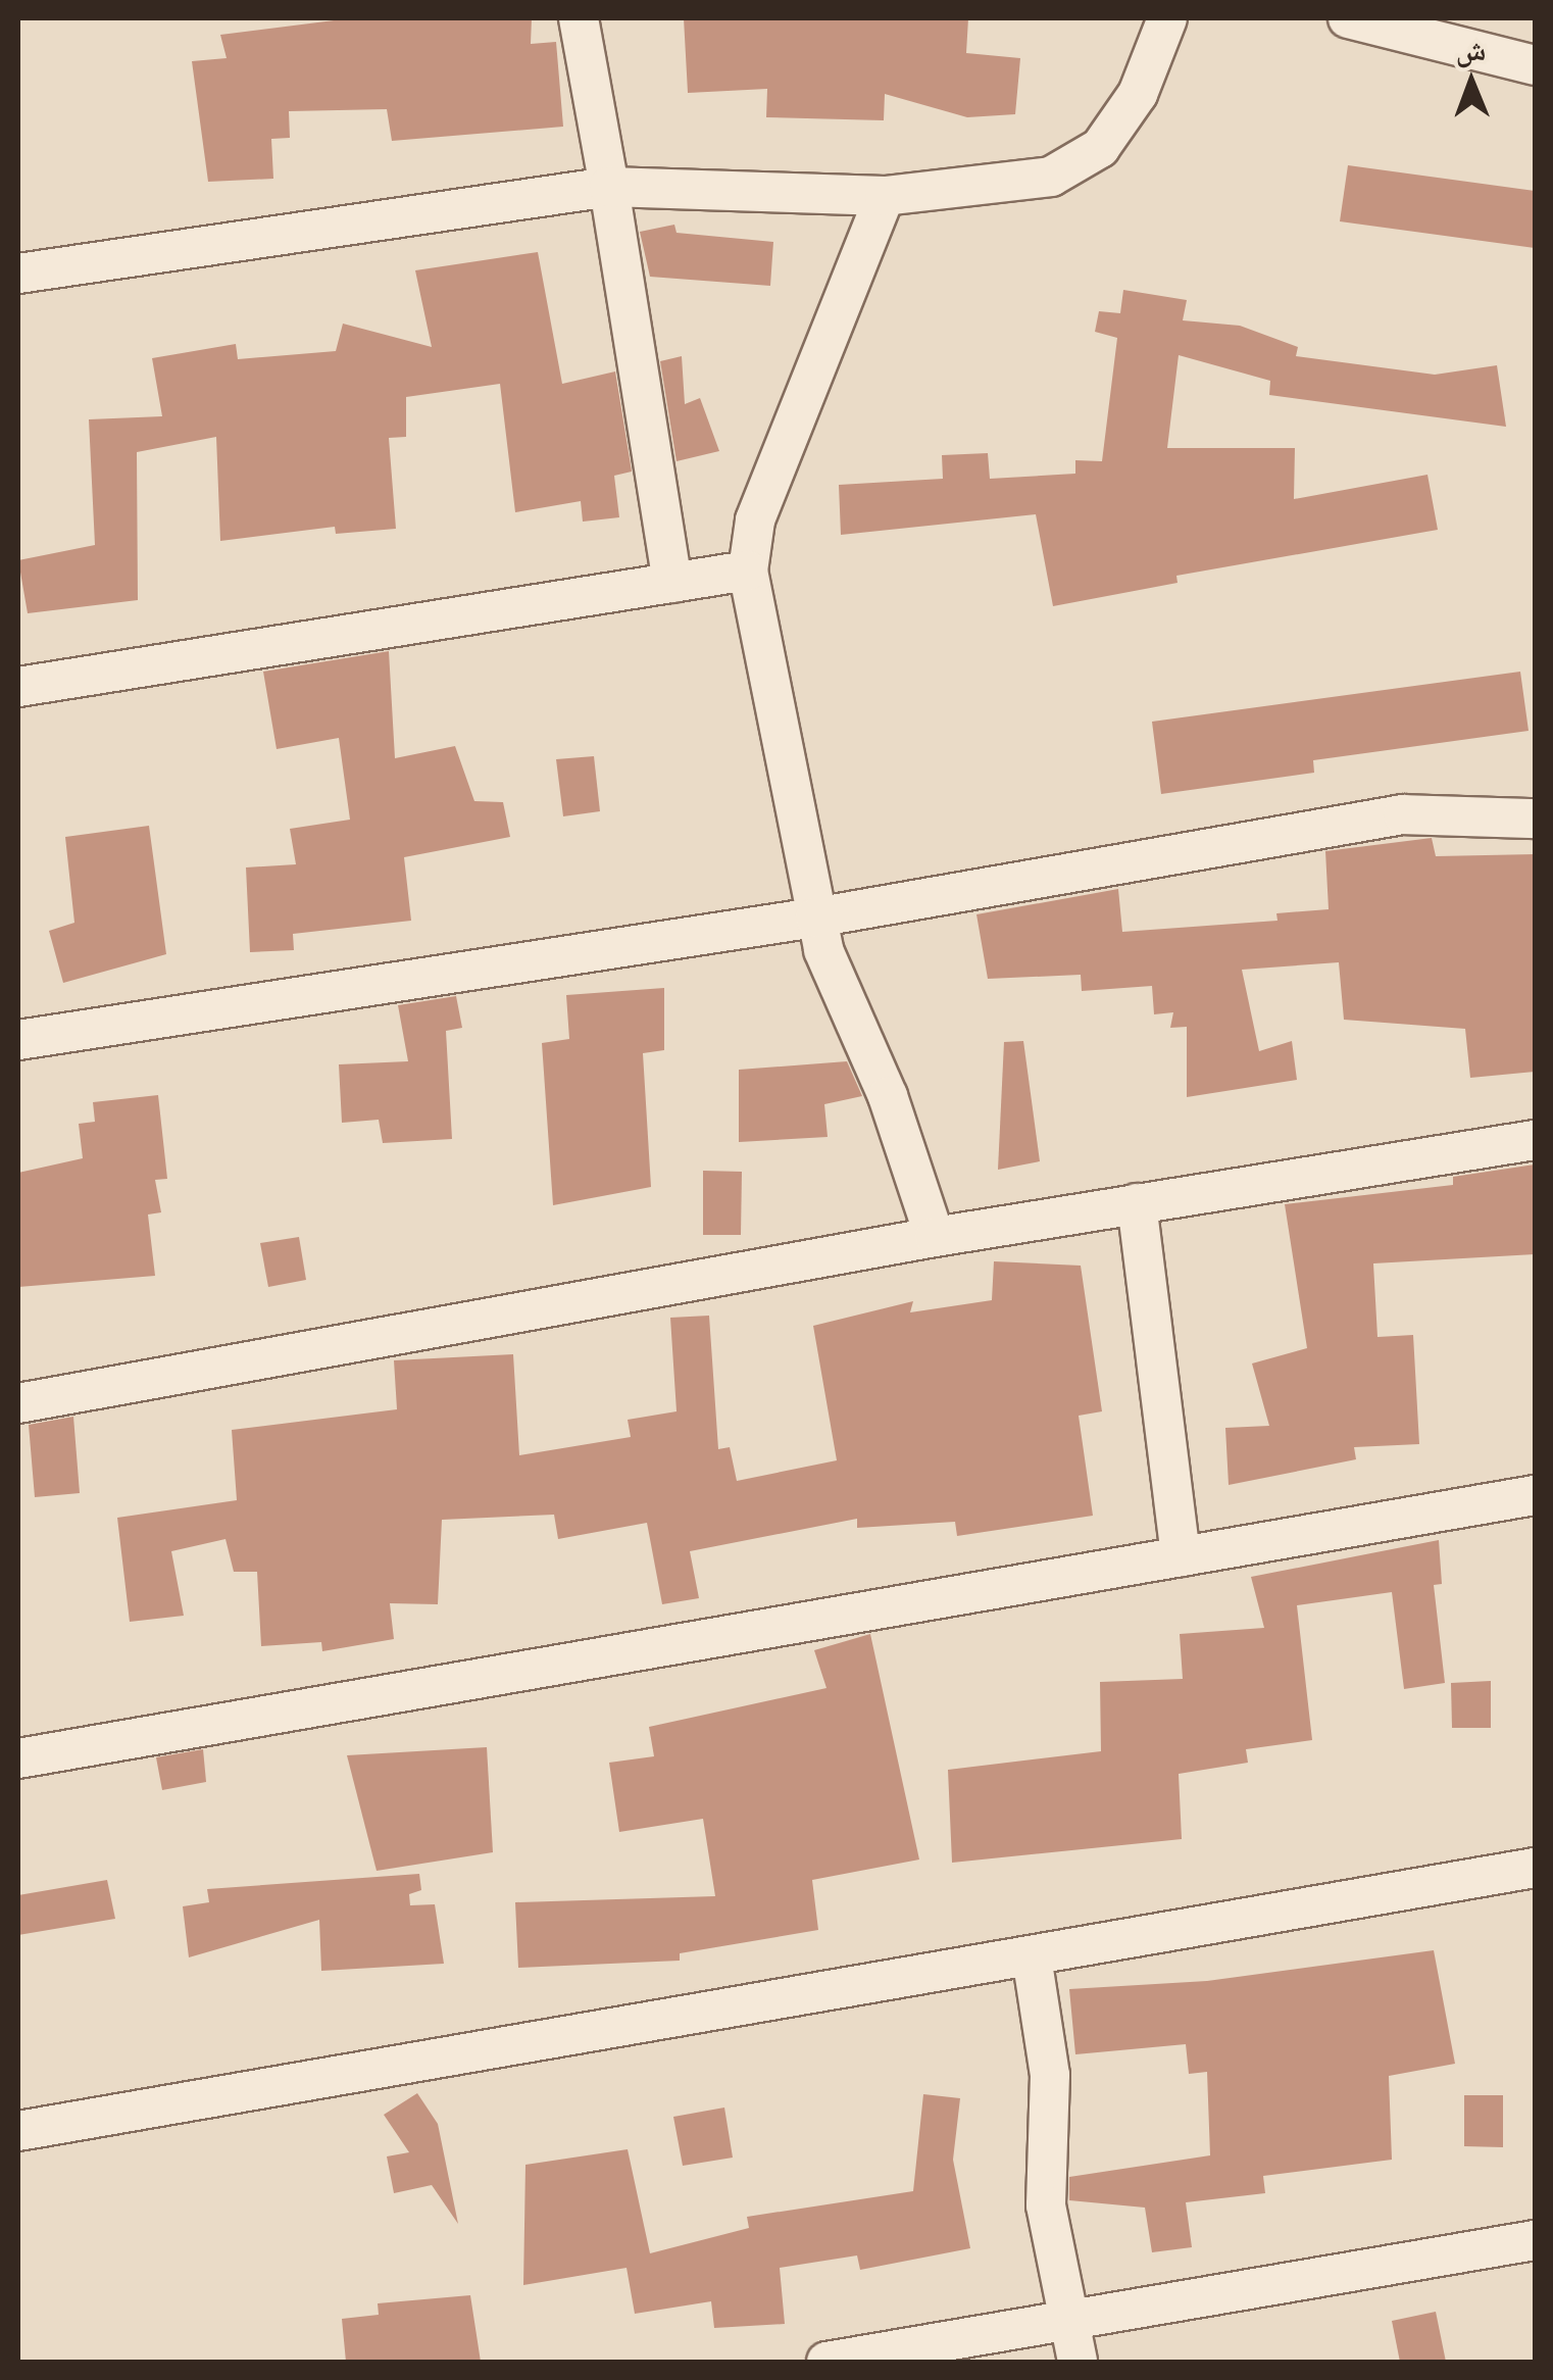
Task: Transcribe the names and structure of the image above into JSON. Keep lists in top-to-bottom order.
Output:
{
  "north": "top"
}
